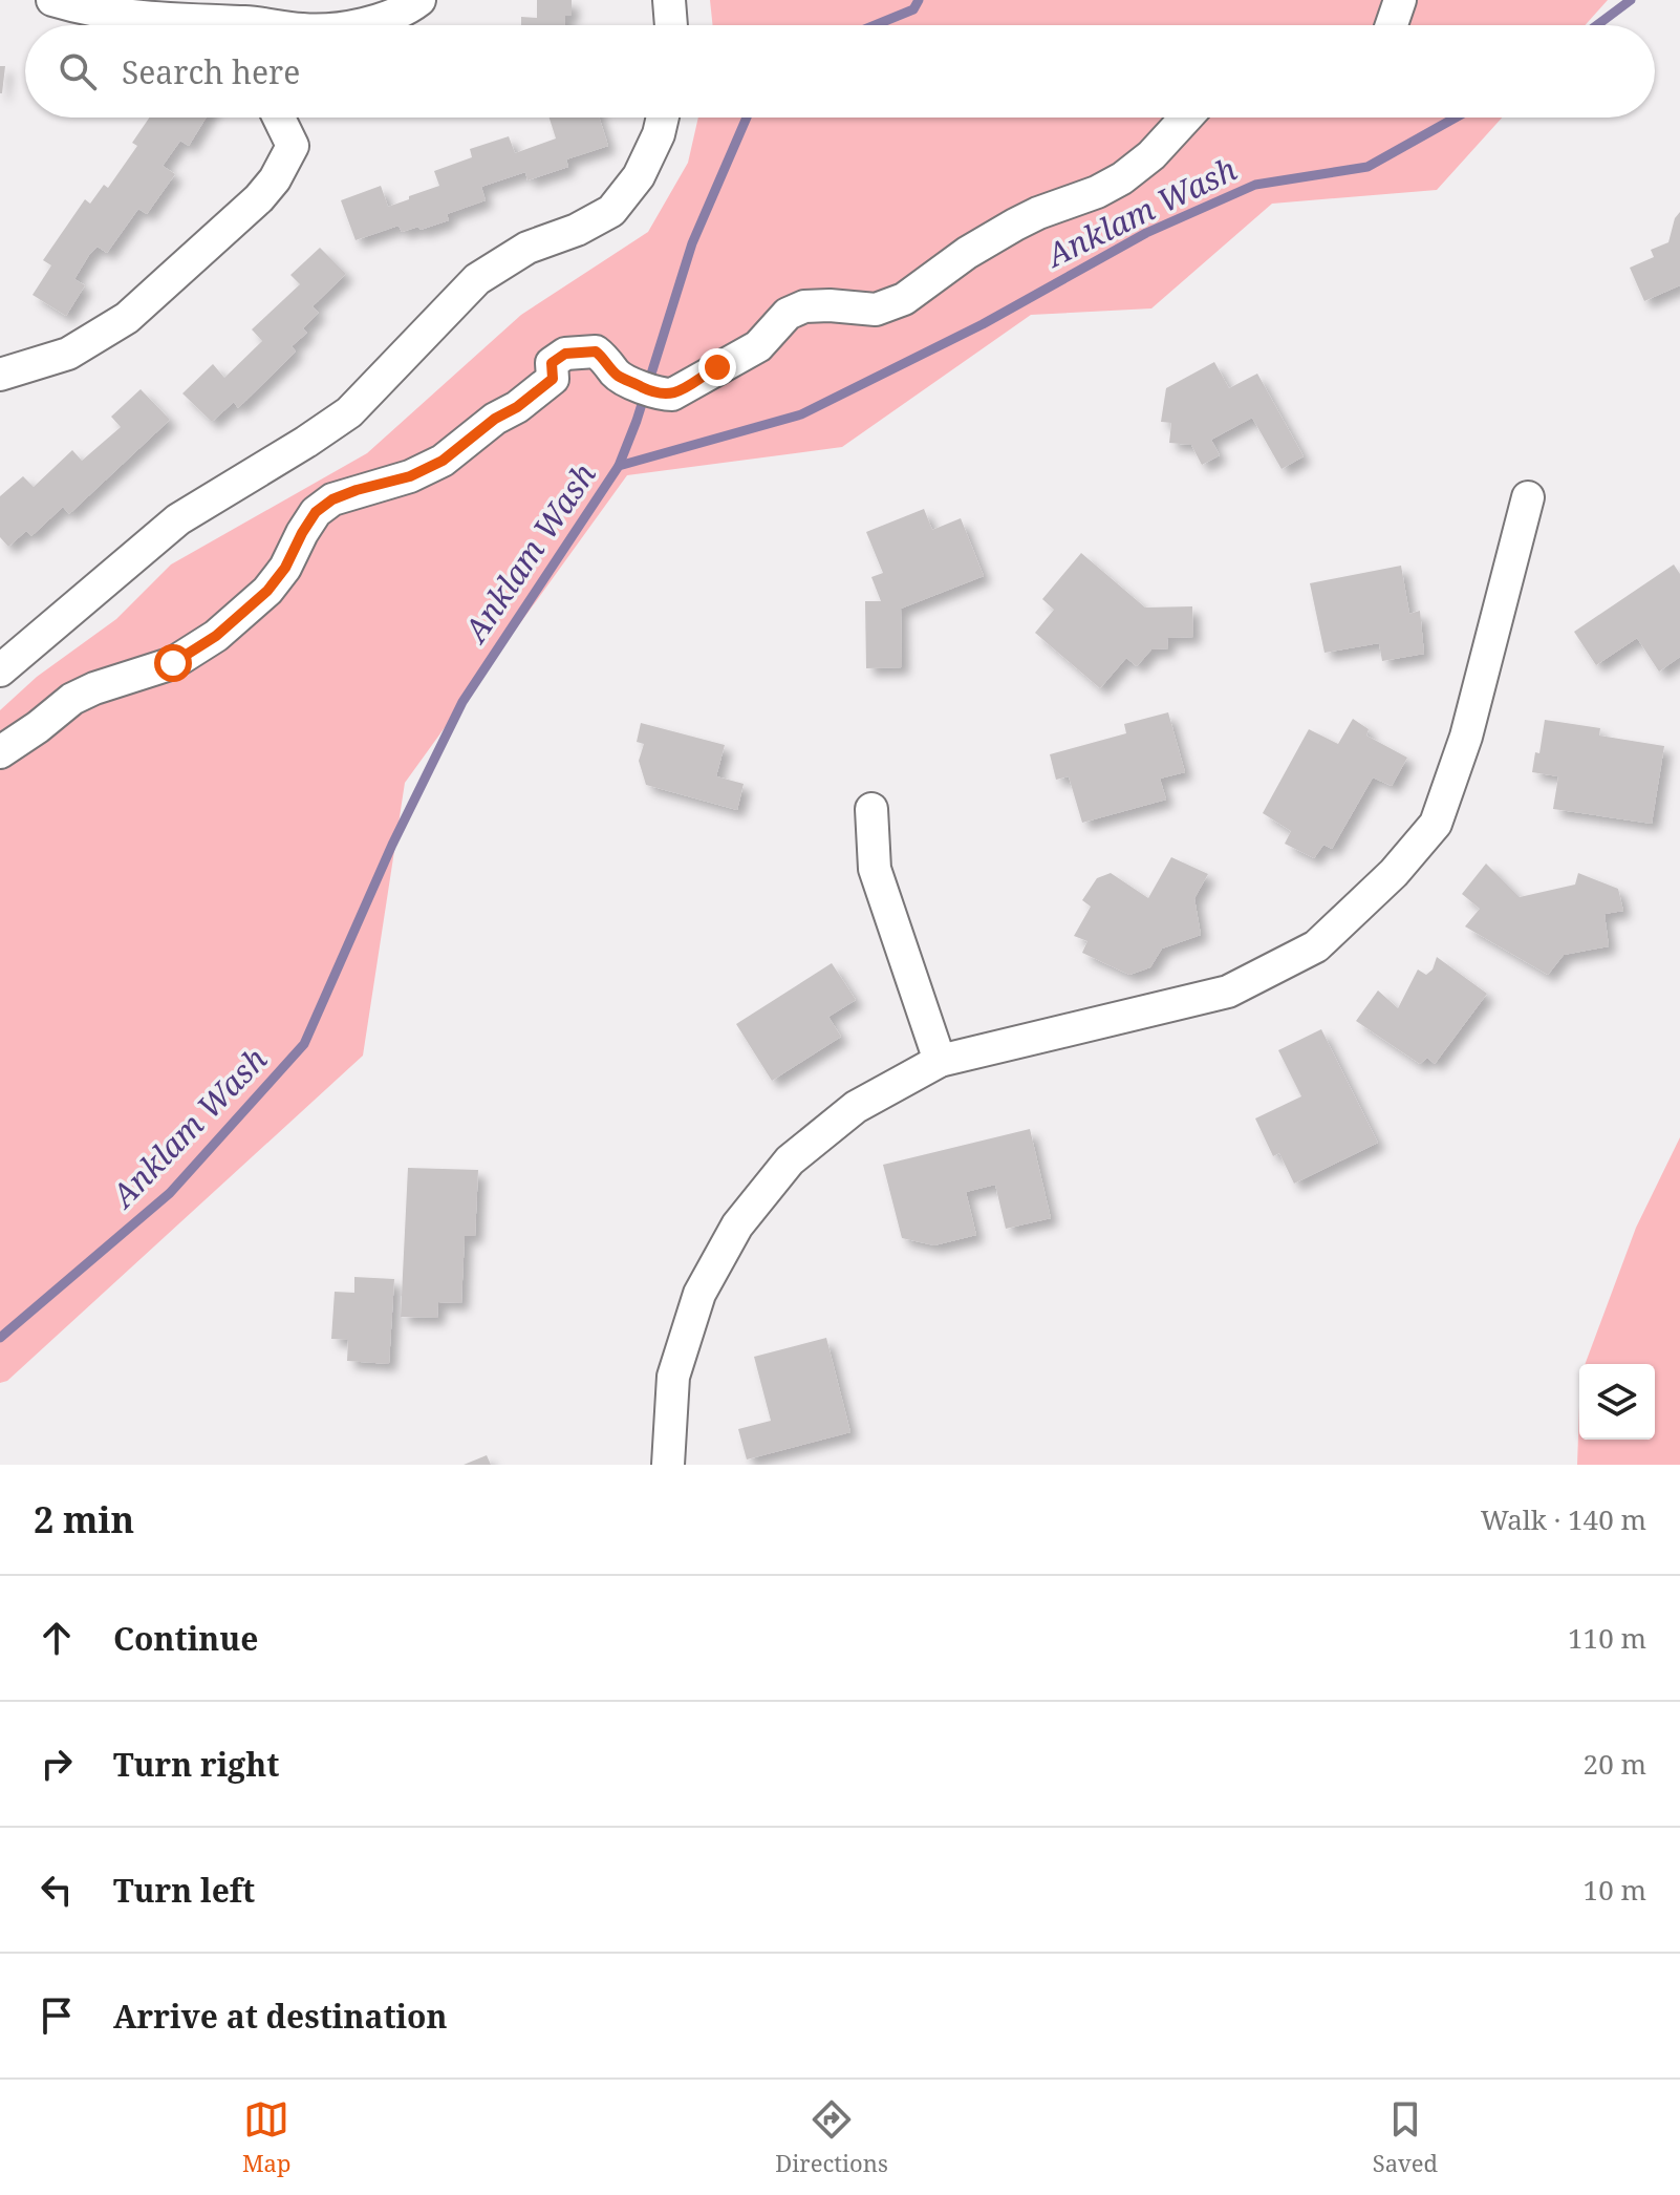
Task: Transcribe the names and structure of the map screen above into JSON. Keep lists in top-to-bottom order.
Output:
{
  "water": ["Anklam Wash"],
  "page": {
    "search": "Search here",
    "heading": ["2 min", "Walk · 140 m"],
    "list": [
      ["Continue", "110 m"],
      ["Turn right", "20 m"],
      ["Turn left", "10 m"],
      "Arrive at destination"
    ],
    "nav": ["Map", "Directions", "Saved"]
  }
}
